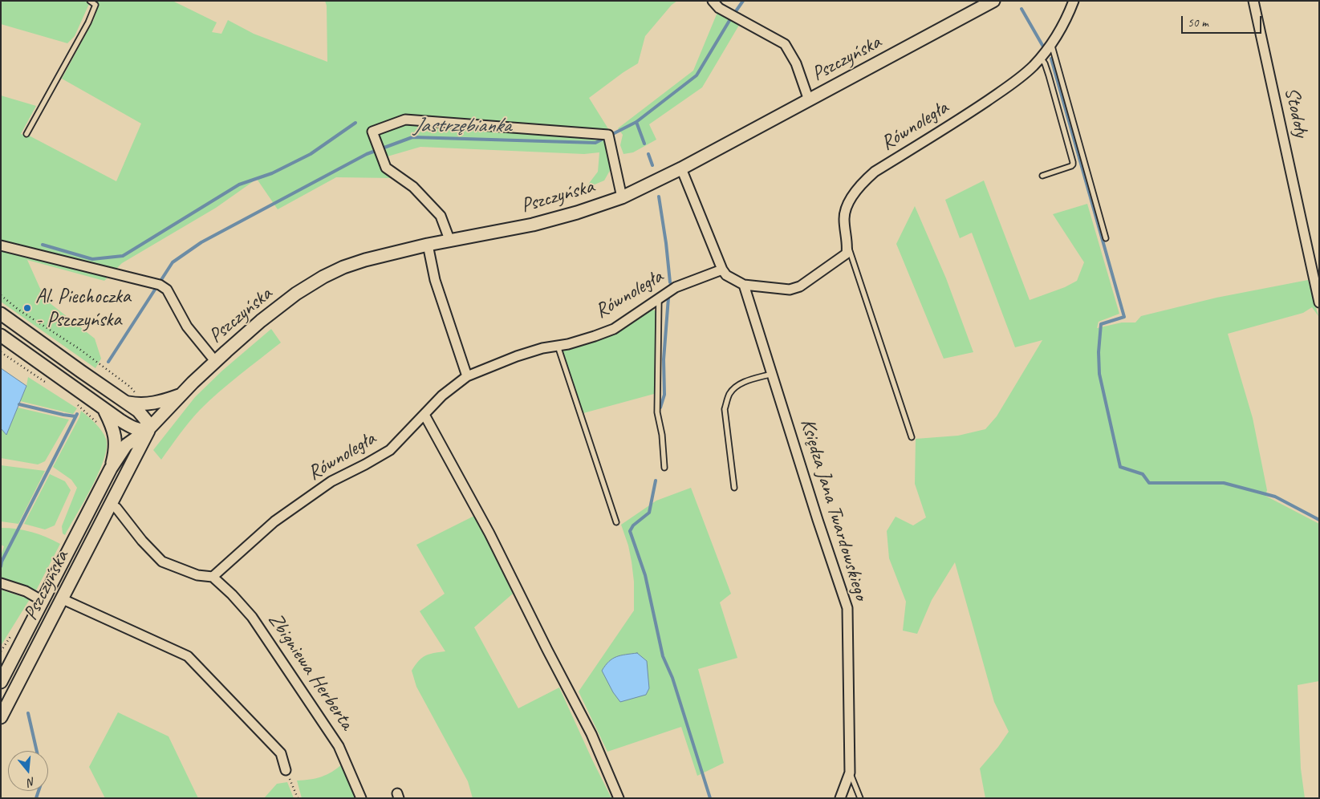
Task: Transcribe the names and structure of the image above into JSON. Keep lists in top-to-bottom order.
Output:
{
  "streets": {
    "street": [
      "Pszczyńska",
      "Stodoły",
      "Równoległa",
      "Księdza Jana Twardowskiego",
      "Zbigniewa Herberta"
    ]
  },
  "crossings": [
    ["Równoległa", "Zbigniewa Herberta"]
  ],
  "water": ["Jastrzębianka"],
  "places": ["Al. Piechoczka - Pszczyńska"],
  "scale_bar": "50 m",
  "north": "bottom"
}
